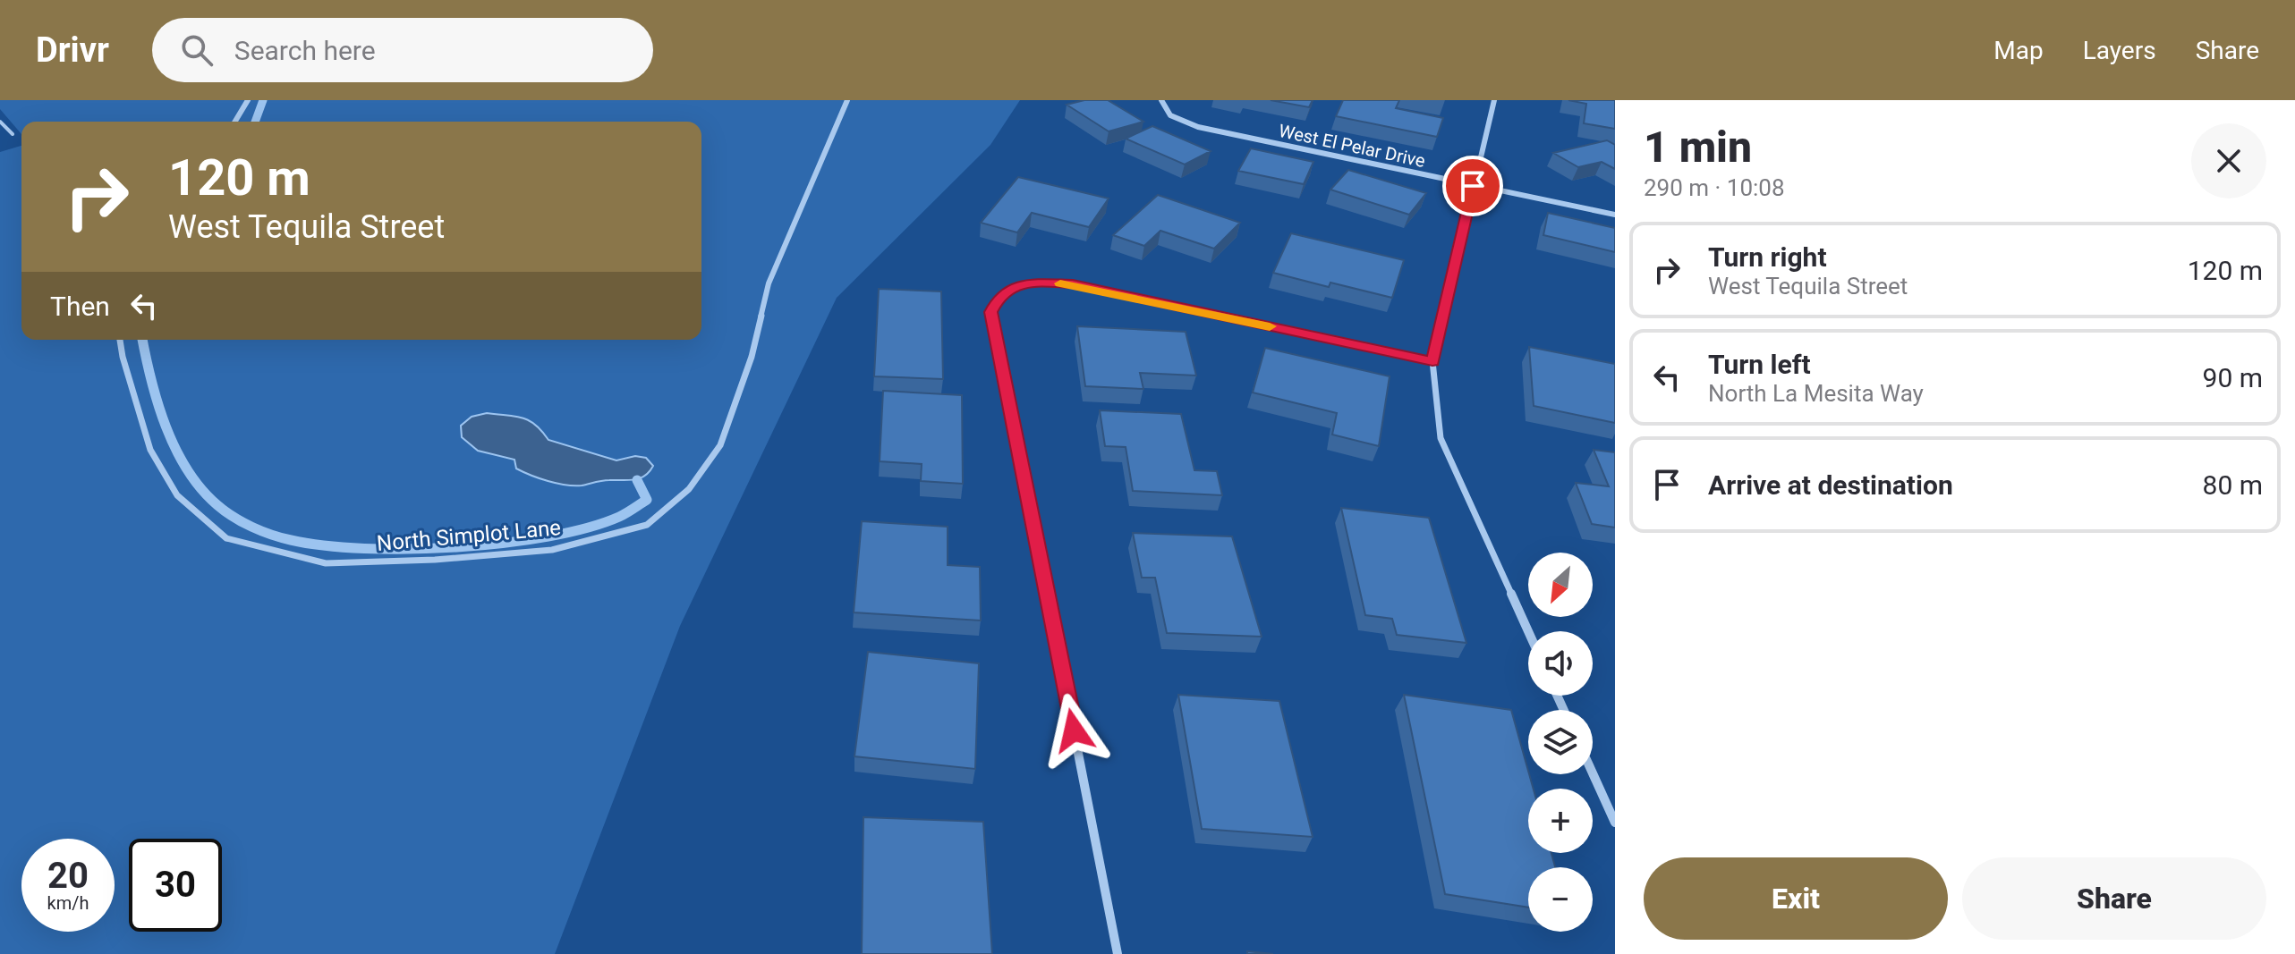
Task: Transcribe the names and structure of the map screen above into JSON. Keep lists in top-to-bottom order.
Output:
{
  "streets": {
    "street": ["West El Pelar Drive", "North Simplot Lane"]
  },
  "north": "bottom left",
  "page": {
    "header": "Drivr",
    "search": "Search here",
    "nav": ["Map", "Layers", "Share"],
    "heading": ["1 min", "290 m · 10:08"],
    "turn": ["120 m", "West Tequila Street"],
    "list": [
      {
        "name": "Turn right",
        "note": "West Tequila Street",
        "value": "120 m"
      },
      {
        "name": "Turn left",
        "note": "North La Mesita Way",
        "value": "90 m"
      },
      {
        "name": "Arrive at destination",
        "value": "80 m"
      }
    ],
    "then": "Then",
    "map_buttons": ["+", "−"],
    "speed": "20 km/h",
    "limit": "30",
    "buttons": ["Exit", "Share"]
  }
}
